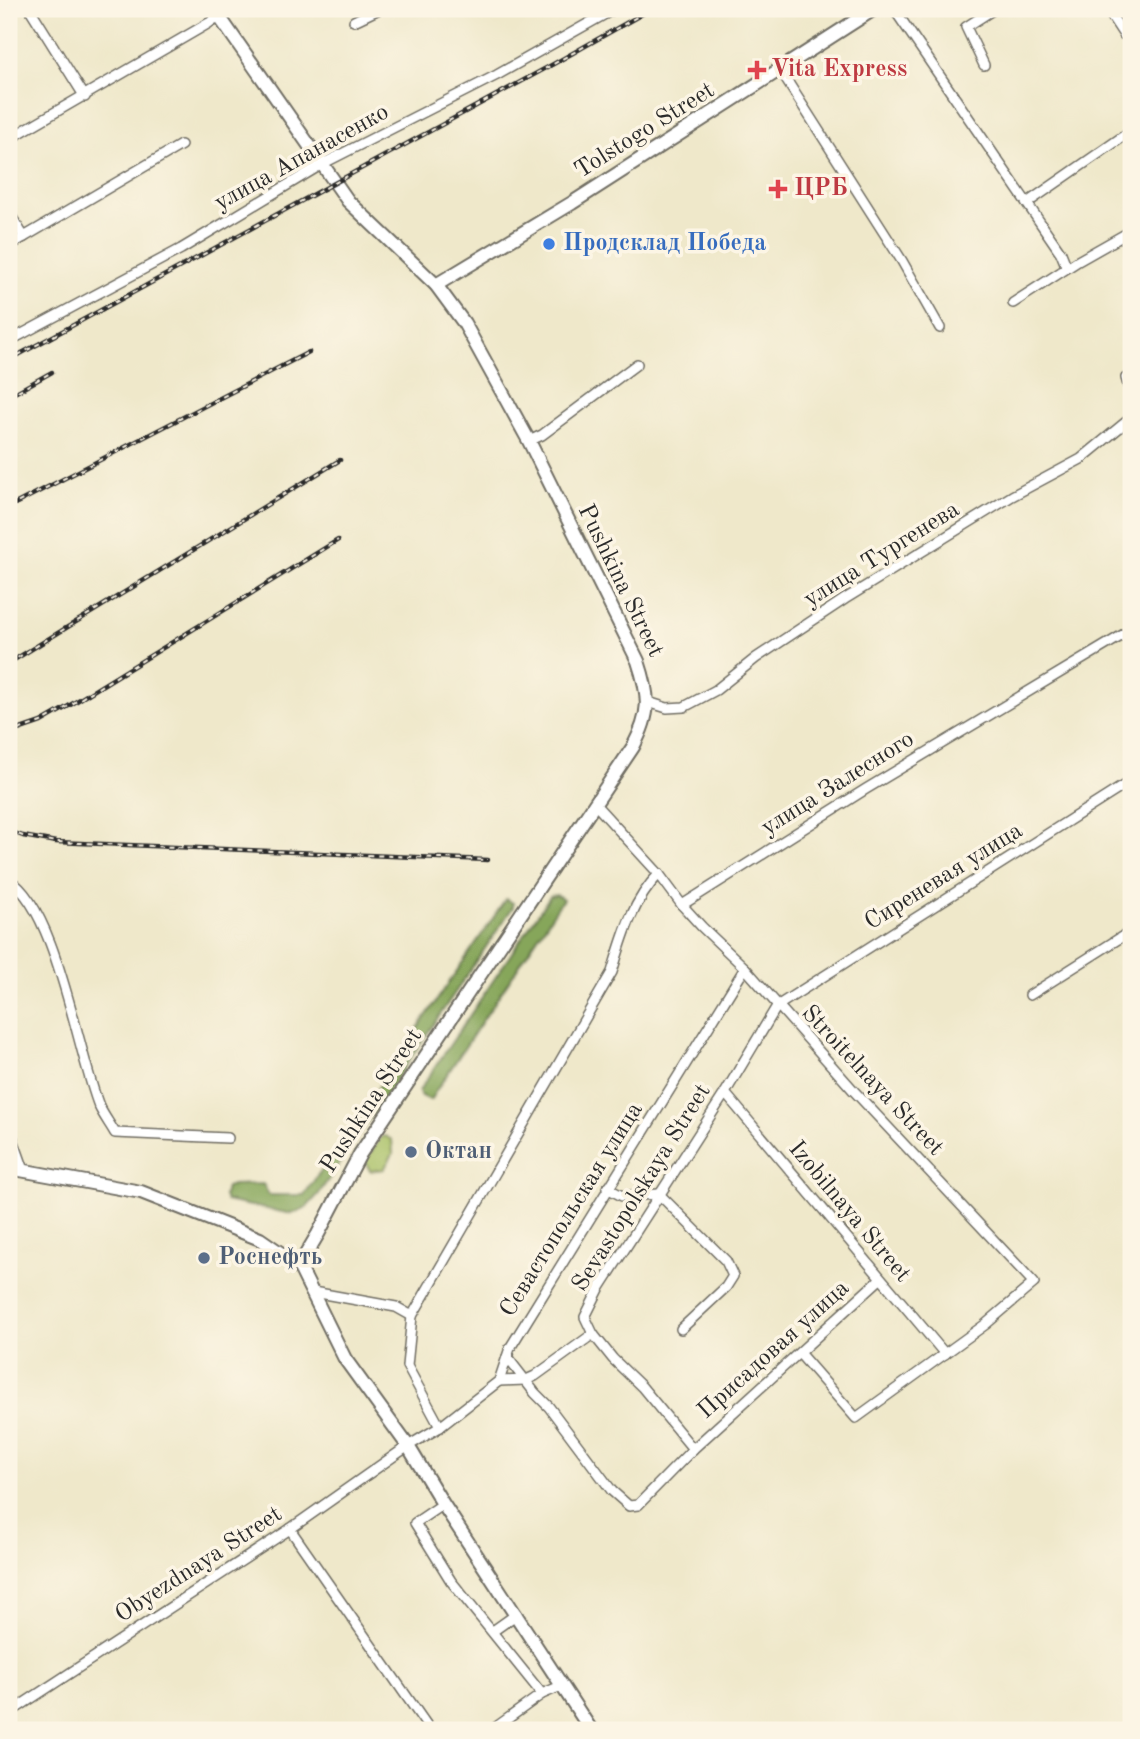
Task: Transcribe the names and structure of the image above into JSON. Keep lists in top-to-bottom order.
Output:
{
  "streets": {
    "main road": ["Tolstogo Street", "Pushkina Street"],
    "street": [
      "улица Апанасенко",
      "улица Тургенева",
      "улица Залесного",
      "Сиреневая улица",
      "Stroitelnaya Street",
      "Sevastopolskaya Street",
      "Севастопольская улица",
      "Izobilnaya Street",
      "Присадовая улица",
      "Obyezdnaya Street"
    ]
  },
  "crossings": [
    ["Tolstogo Street", "Pushkina Street"],
    ["улица Апанасенко", "Pushkina Street"],
    ["улица Тургенева", "Pushkina Street"],
    ["улица Залесного", "Stroitelnaya Street"],
    ["Сиреневая улица", "Stroitelnaya Street"],
    ["Сиреневая улица", "Sevastopolskaya Street"],
    ["Stroitelnaya Street", "Sevastopolskaya Street"],
    ["Stroitelnaya Street", "Севастопольская улица"],
    ["Stroitelnaya Street", "Izobilnaya Street"],
    ["Sevastopolskaya Street", "Izobilnaya Street"],
    ["Sevastopolskaya Street", "Присадовая улица"],
    ["Севастопольская улица", "Присадовая улица"],
    ["Izobilnaya Street", "Присадовая улица"]
  ],
  "places": {
    "health": ["Vita Express", "ЦРБ"],
    "other": ["Продсклад Победа", "Октан", "Роснефть"]
  }
}
